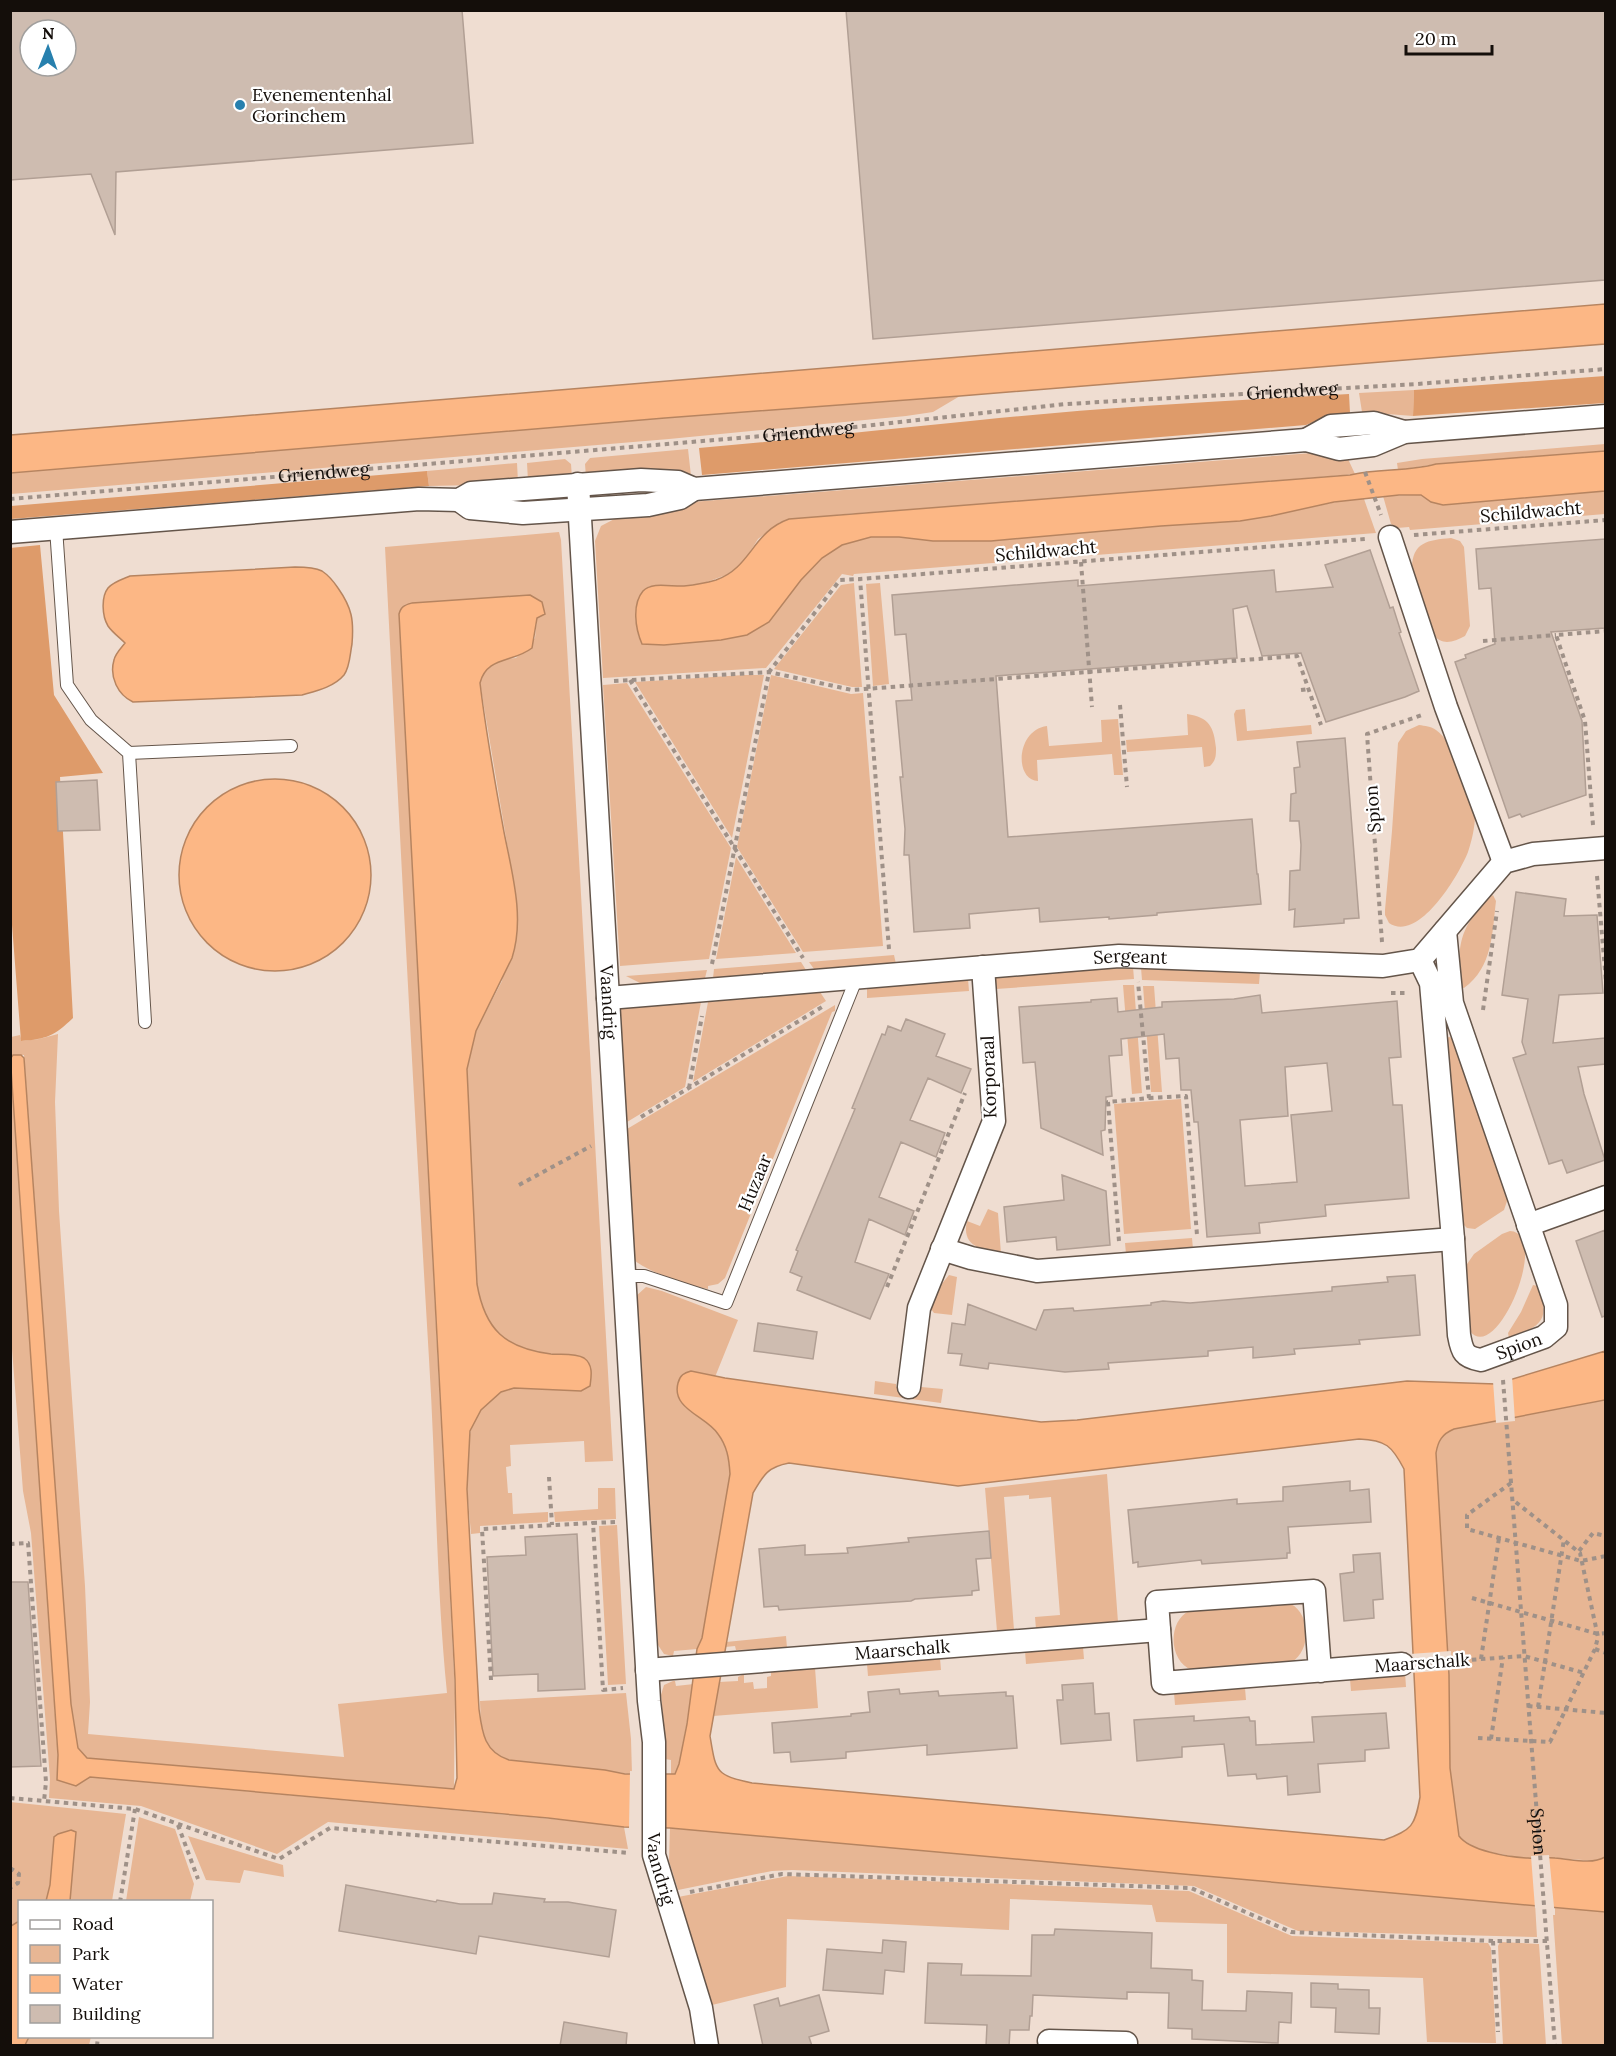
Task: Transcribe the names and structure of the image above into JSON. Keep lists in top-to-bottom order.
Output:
{
  "streets": {
    "street": [
      "Griendweg",
      "Spion",
      "Sergeant",
      "Vaandrig",
      "Korporaal",
      "Maarschalk"
    ],
    "lane": ["Huzaar"],
    "path": ["Schildwacht"]
  },
  "crossings": [
    ["Griendweg", "Vaandrig"],
    ["Spion", "Sergeant"],
    ["Spion", "Maarschalk"],
    ["Sergeant", "Vaandrig"],
    ["Sergeant", "Korporaal"],
    ["Sergeant", "Huzaar"],
    ["Vaandrig", "Huzaar"],
    ["Vaandrig", "Maarschalk"]
  ],
  "places": ["Evenementenhal Gorinchem"],
  "legend": [
    "Road",
    "Park",
    "Water",
    "Building"
  ],
  "scale_bar": "20 m",
  "north": "top"
}
